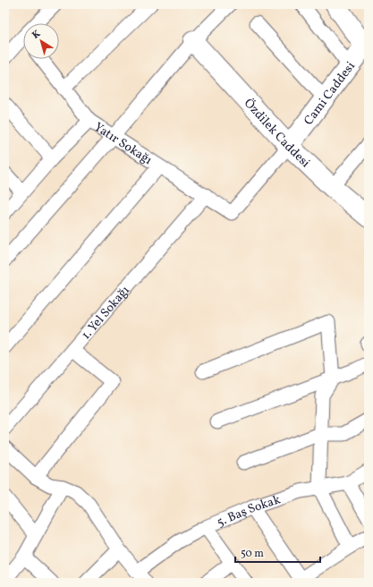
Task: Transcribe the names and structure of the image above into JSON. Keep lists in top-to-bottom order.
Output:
{
  "streets": {
    "main road": ["Cami Caddesi", "Özdilek Caddesi"],
    "street": ["Yatır Sokağı", "1. Yel Sokağı", "5. Baş Sokak"]
  },
  "crossings": [
    ["Cami Caddesi", "Özdilek Caddesi"],
    ["Cami Caddesi", "Yatır Sokağı"],
    ["Özdilek Caddesi", "Yatır Sokağı"],
    ["Yatır Sokağı", "1. Yel Sokağı"]
  ],
  "scale_bar": "50 m",
  "north": "top left"
}
